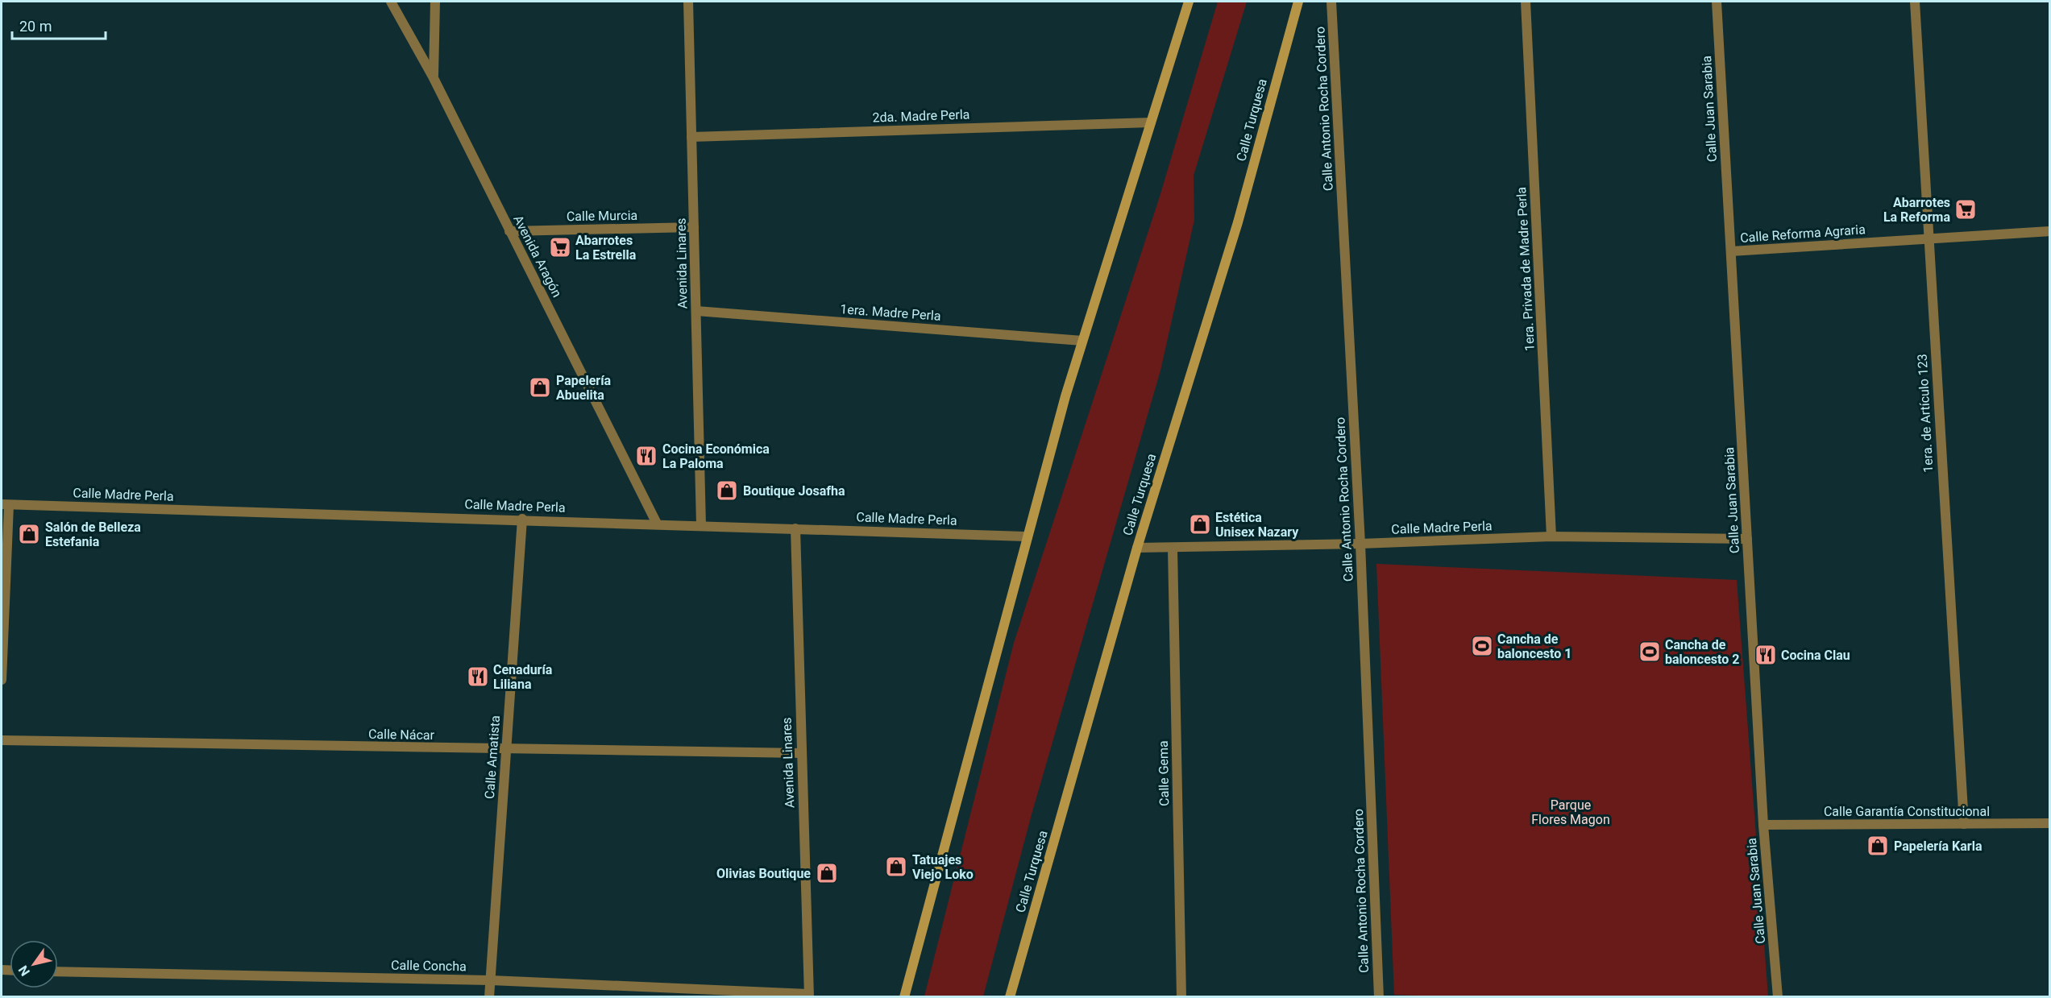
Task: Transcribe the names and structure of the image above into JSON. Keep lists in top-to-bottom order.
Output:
{
  "streets": {
    "main road": ["Calle Turquesa"],
    "street": [
      "Calle Antonio Rocha Cordero",
      "Calle Juan Sarabia",
      "2da. Madre Perla",
      "Calle Murcia",
      "Calle Reforma Agraria",
      "Avenida Aragón",
      "Avenida Linares",
      "1era. Privada de Madre Perla",
      "1era. Madre Perla",
      "1era. de Artículo 123",
      "Calle Madre Perla",
      "Calle Nácar",
      "Calle Amatista",
      "Calle Gema",
      "Calle Garantía Constitucional",
      "Calle Concha"
    ]
  },
  "crossings": [
    ["Calle Antonio Rocha Cordero", "Calle Madre Perla"],
    ["Calle Juan Sarabia", "Calle Reforma Agraria"],
    ["Calle Juan Sarabia", "Calle Madre Perla"],
    ["Calle Juan Sarabia", "Calle Garantía Constitucional"],
    ["2da. Madre Perla", "Avenida Linares"],
    ["Calle Turquesa", "Calle Madre Perla"],
    ["Calle Murcia", "Avenida Aragón"],
    ["Calle Murcia", "Avenida Linares"],
    ["Calle Reforma Agraria", "1era. de Artículo 123"],
    ["Avenida Aragón", "Calle Madre Perla"],
    ["Avenida Linares", "1era. Madre Perla"],
    ["Avenida Linares", "Calle Madre Perla"],
    ["Avenida Linares", "Calle Nácar"],
    ["Avenida Linares", "Calle Concha"],
    ["1era. Privada de Madre Perla", "Calle Madre Perla"],
    ["1era. de Artículo 123", "Calle Garantía Constitucional"],
    ["Calle Madre Perla", "Calle Amatista"],
    ["Calle Madre Perla", "Calle Gema"],
    ["Calle Nácar", "Calle Amatista"],
    ["Calle Amatista", "Calle Concha"]
  ],
  "parks": ["Parque Flores Magon"],
  "places": {
    "supermarket": ["Abarrotes La Reforma", "Abarrotes La Estrella"],
    "shop": [
      "Papelería Abuelita",
      "Boutique Josafha",
      "Estética Unisex Nazary",
      "Salón de Belleza Estefania",
      "Papelería Karla",
      "Tatuajes Viejo Loko",
      "Olivias Boutique"
    ],
    "restaurant": ["Cocina Económica La Paloma", "Cocina Clau", "Cenaduría Liliana"],
    "sports": ["Cancha de baloncesto 1", "Cancha de baloncesto 2"]
  },
  "scale_bar": "20 m",
  "north": "bottom left"
}
